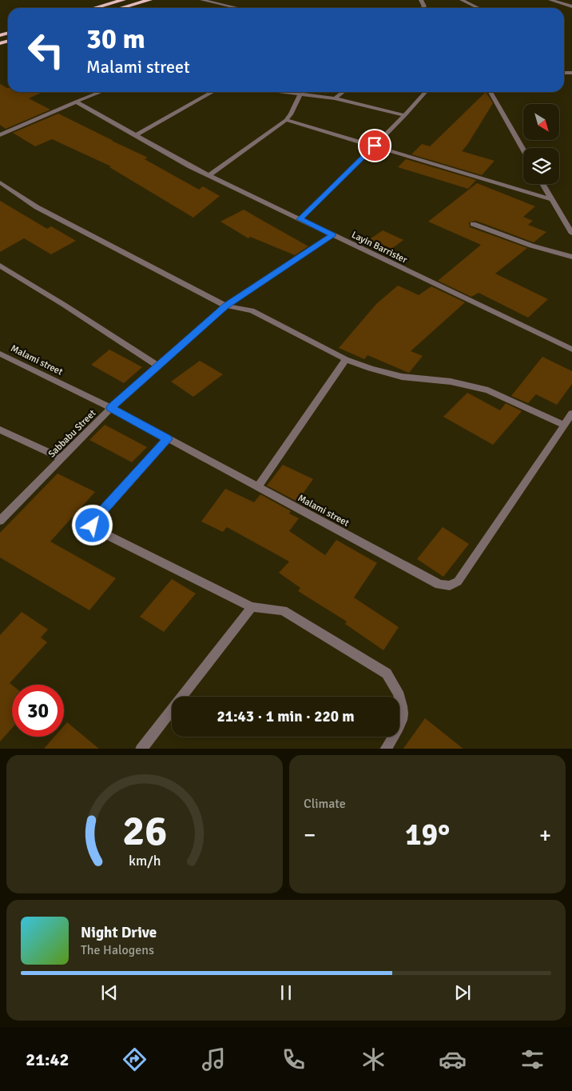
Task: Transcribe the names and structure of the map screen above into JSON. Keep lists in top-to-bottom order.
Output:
{
  "streets": {
    "street": ["Layin Barrister", "Malami street", "Sabbabu Street"]
  },
  "crossings": [
    ["Layin Barrister", "Sabbabu Street"],
    ["Malami street", "Sabbabu Street"]
  ],
  "north": "bottom right",
  "page": {
    "turn": ["30 m", "Malami street"],
    "limit": "30",
    "trip": "21:43 · 1 min · 220 m",
    "tile": "Climate",
    "heat": ["−", "19°", "+"],
    "song": ["Night Drive", "The Halogens"],
    "tabs": "21:42",
    "gauge": ["26", "km/h"]
  }
}
